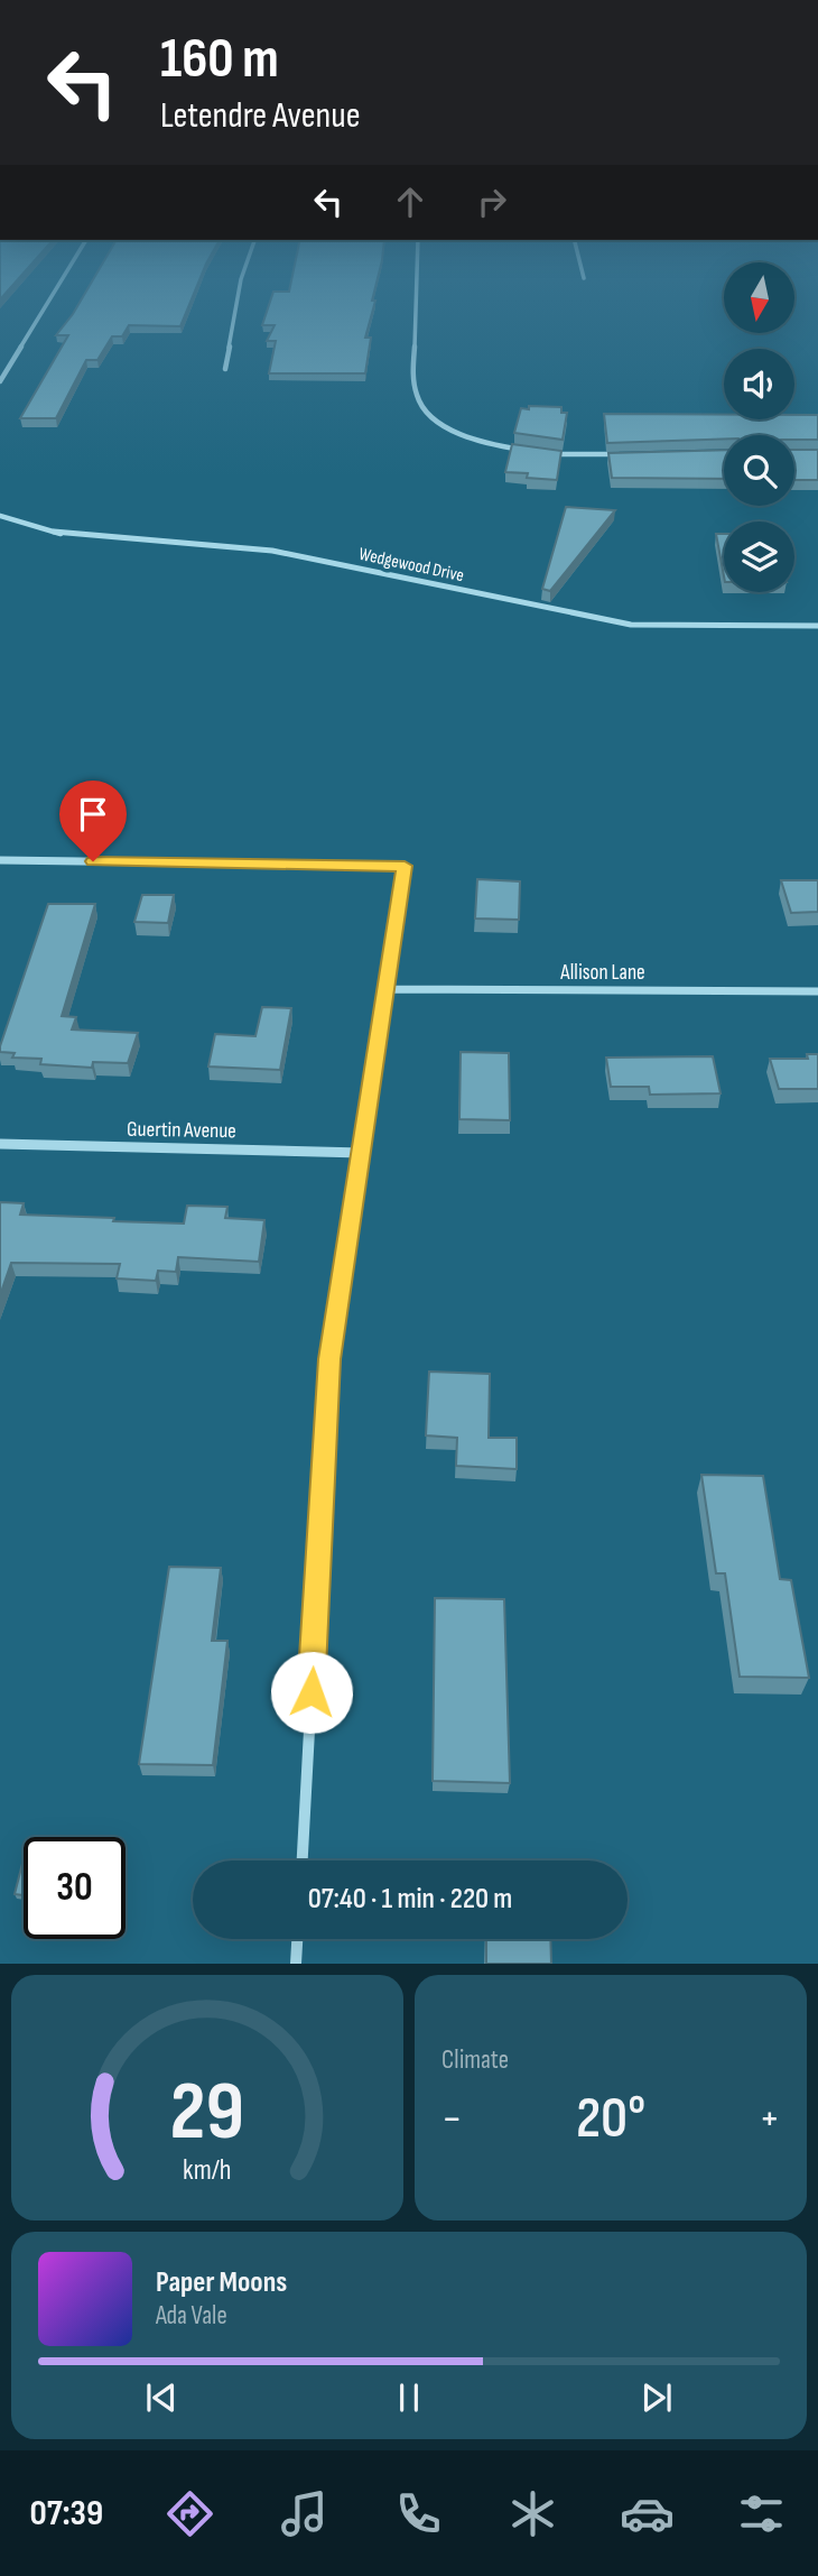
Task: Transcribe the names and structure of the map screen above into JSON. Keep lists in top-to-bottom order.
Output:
{
  "streets": {
    "street": ["Wedgewood Drive", "Allison Lane", "Guertin Avenue"]
  },
  "north": "bottom",
  "page": {
    "turn": ["160 m", "Letendre Avenue"],
    "limit": "30",
    "trip": "07:40 · 1 min · 220 m",
    "tile": "Climate",
    "heat": ["−", "20°", "+"],
    "song": ["Paper Moons", "Ada Vale"],
    "tabs": "07:39",
    "gauge": ["29", "km/h"]
  }
}
